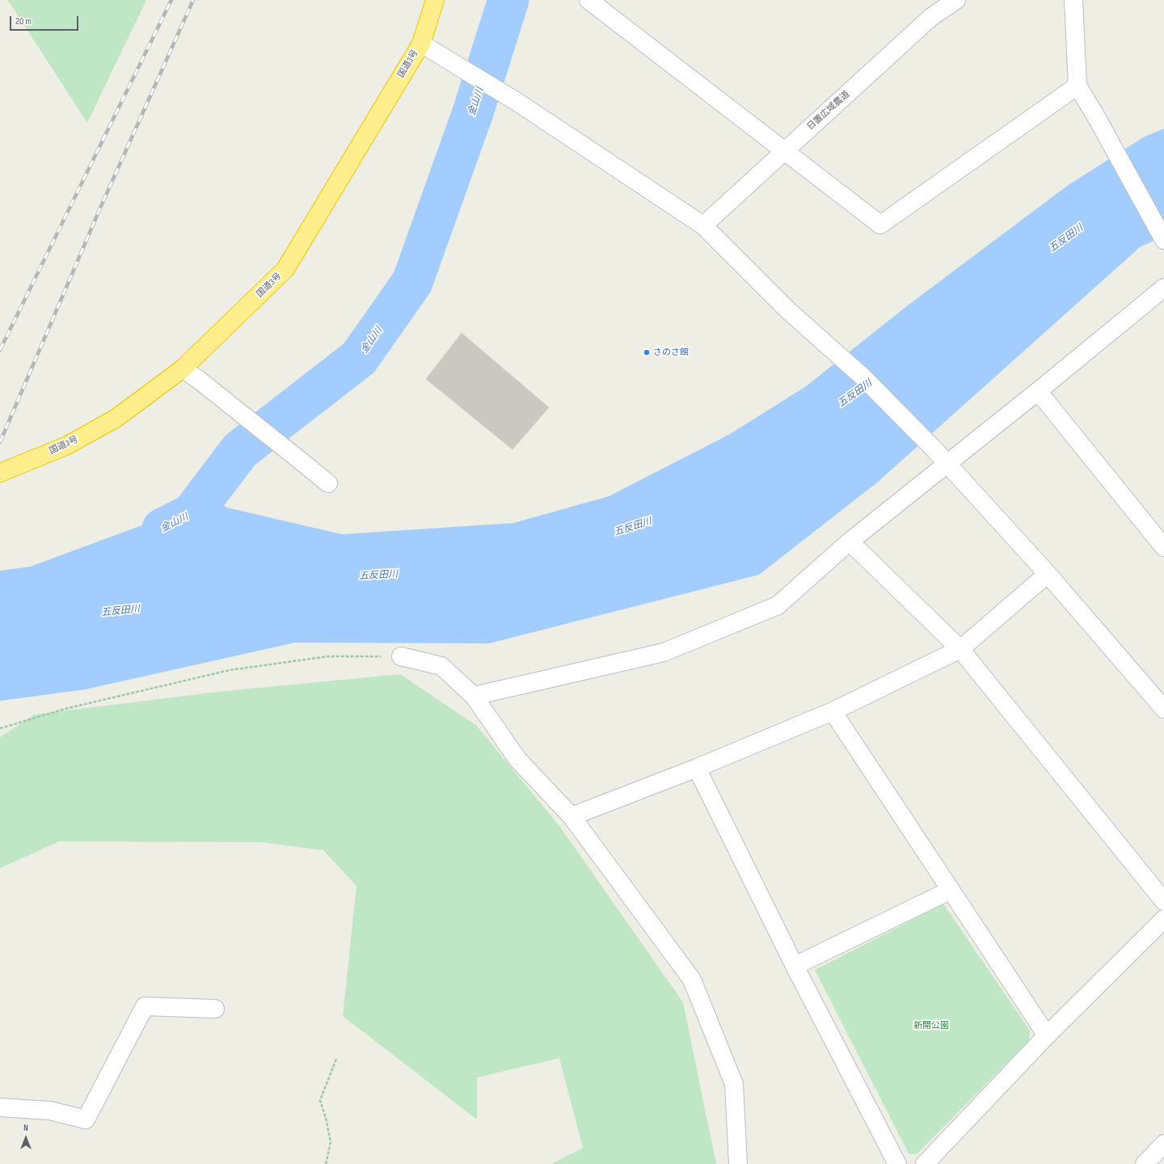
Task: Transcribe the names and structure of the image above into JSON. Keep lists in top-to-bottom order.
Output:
{
  "streets": {
    "highway": ["国道3号"],
    "street": ["日置広域農道"]
  },
  "water": ["金山川", "五反田川"],
  "parks": ["新開公園"],
  "places": ["さのさ館"],
  "scale_bar": "20 m",
  "north": "top"
}
